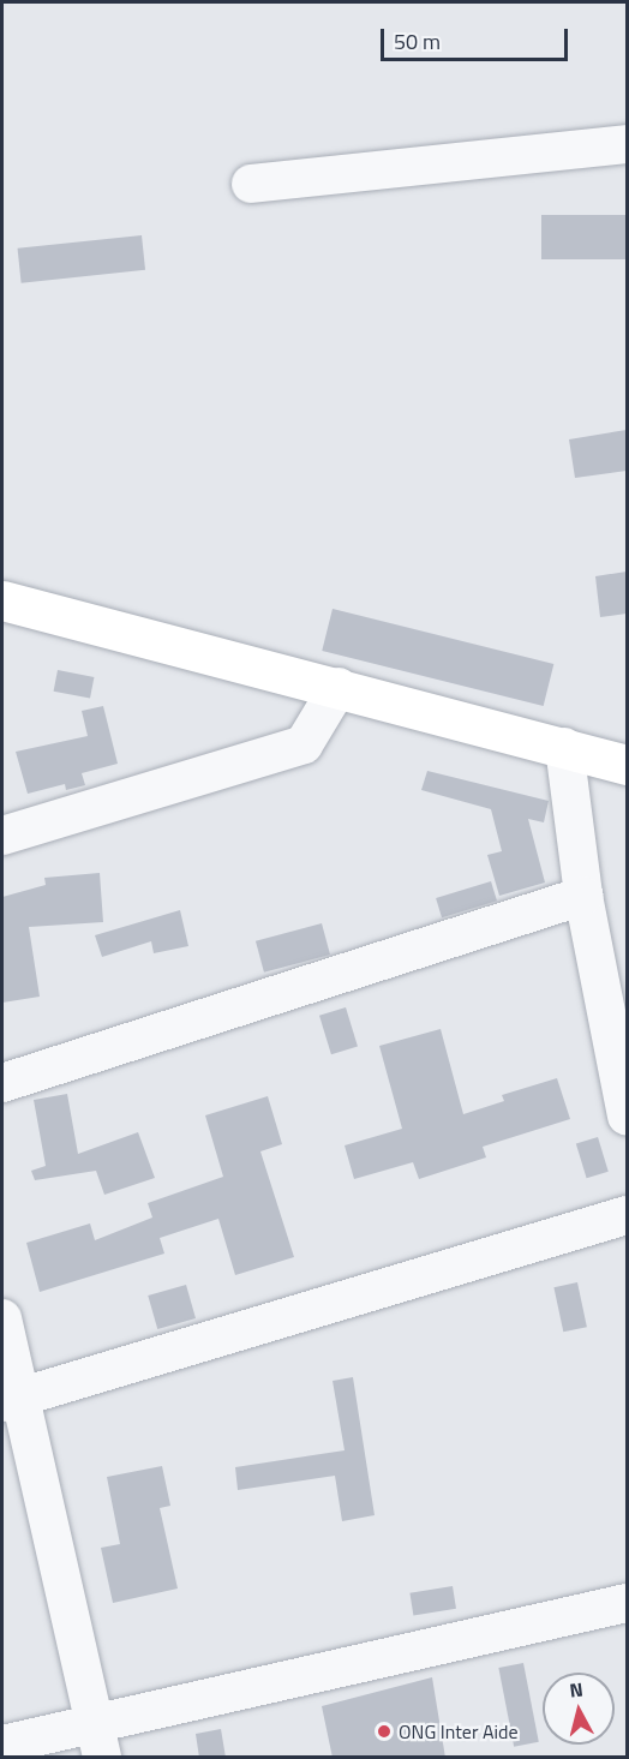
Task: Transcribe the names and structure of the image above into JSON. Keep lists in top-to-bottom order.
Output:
{
  "places": ["ONG Inter Aide"],
  "scale_bar": "50 m",
  "north": "top"
}
